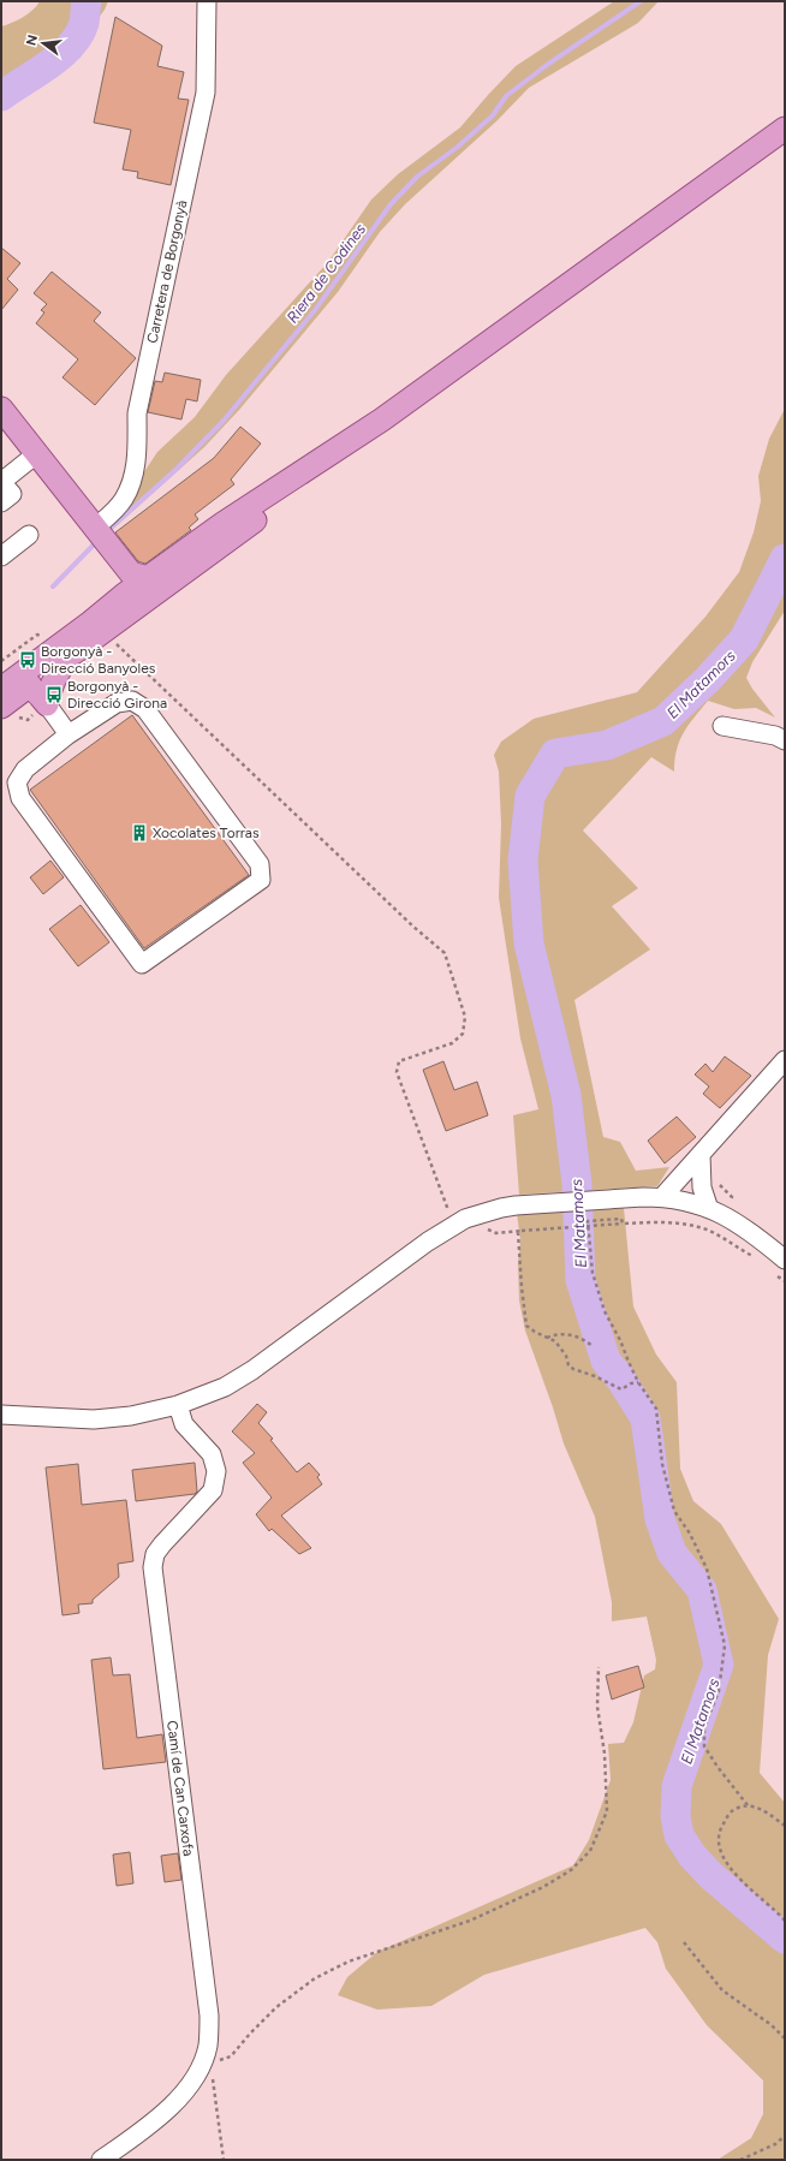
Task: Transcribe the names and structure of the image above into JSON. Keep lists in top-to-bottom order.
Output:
{
  "streets": {
    "street": ["Carretera de Borgonyà", "Camí de Can Carxofa"]
  },
  "water": ["Riera de Codines", "El Matamors"],
  "places": {
    "bus stop": ["Borgonyà - Direcció Banyoles", "Borgonyà - Direcció Girona"],
    "building": ["Xocolates Torras"]
  },
  "north": "left"
}
